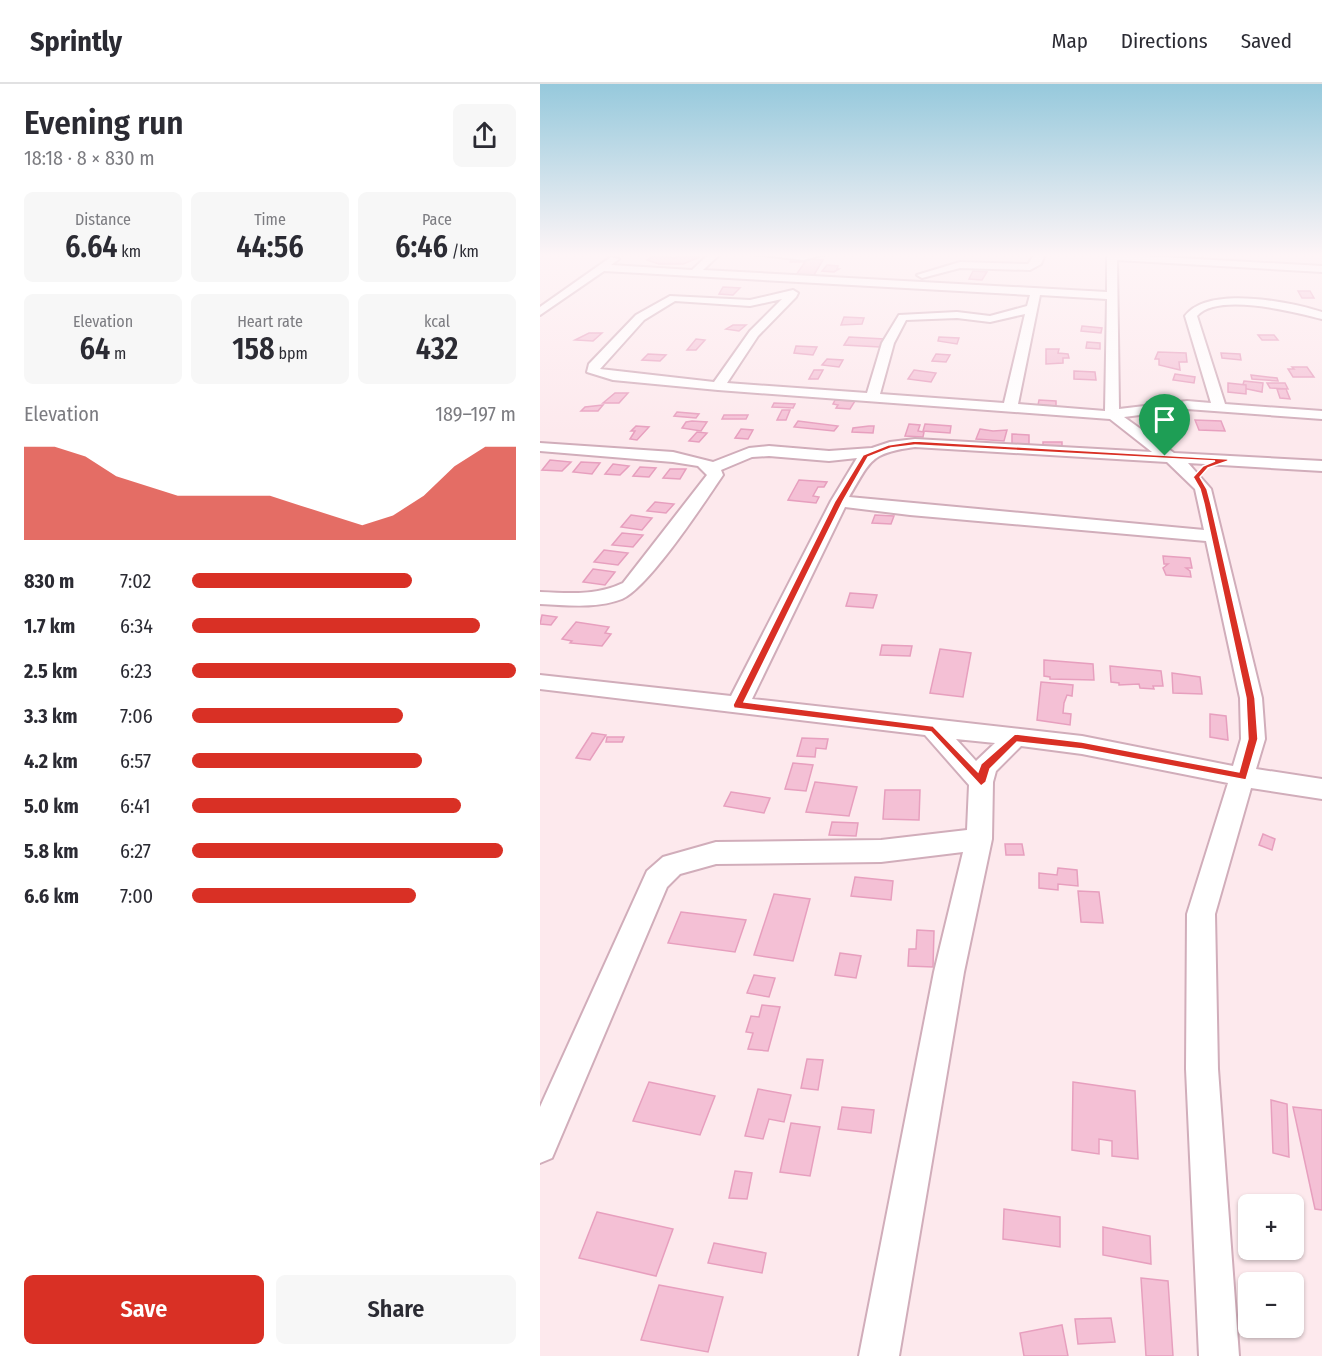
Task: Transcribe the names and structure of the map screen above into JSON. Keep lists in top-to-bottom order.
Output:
{
  "page": {
    "header": "Sprintly",
    "nav": ["Map", "Directions", "Saved"],
    "heading": ["Evening run", "18:18 · 8 × 830 m"],
    "stats": [
      ["Distance", "6.64 km"],
      ["Time", "44:56"],
      ["Pace", "6:46 /km"],
      ["Elevation", "64 m"],
      ["Heart rate", "158 bpm"],
      ["kcal", "432"]
    ],
    "chart": ["Elevation", "189–197 m"],
    "list": [
      {
        "name": "830 m",
        "note": "7:02"
      },
      {
        "name": "1.7 km",
        "note": "6:34"
      },
      {
        "name": "2.5 km",
        "note": "6:23"
      },
      {
        "name": "3.3 km",
        "note": "7:06"
      },
      {
        "name": "4.2 km",
        "note": "6:57"
      },
      {
        "name": "5.0 km",
        "note": "6:41"
      },
      {
        "name": "5.8 km",
        "note": "6:27"
      },
      {
        "name": "6.6 km",
        "note": "7:00"
      }
    ],
    "map_buttons": ["+", "−"],
    "buttons": ["Save", "Share"]
  }
}
